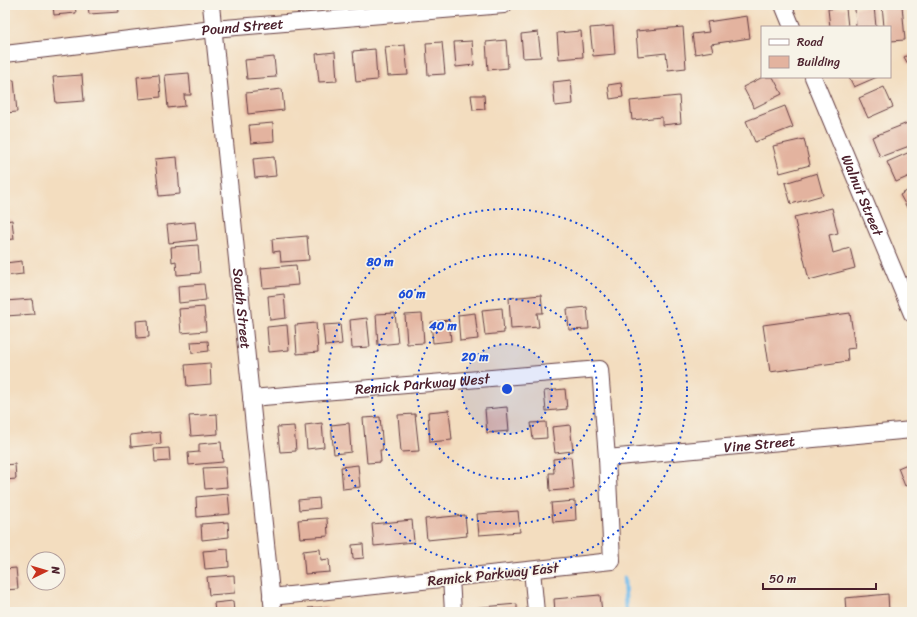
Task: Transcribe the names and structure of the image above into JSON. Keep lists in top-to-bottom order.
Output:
{
  "streets": {
    "street": [
      "Pound Street",
      "Walnut Street",
      "South Street",
      "Remick Parkway West",
      "Vine Street",
      "Remick Parkway East"
    ]
  },
  "crossings": [
    ["Pound Street", "South Street"],
    ["South Street", "Remick Parkway West"],
    ["South Street", "Remick Parkway East"],
    ["Remick Parkway West", "Vine Street"],
    ["Remick Parkway West", "Remick Parkway East"],
    ["Vine Street", "Remick Parkway East"]
  ],
  "legend": ["Road", "Building"],
  "scale_bar": "50 m",
  "north": "right",
  "rings": [
    "80 m",
    "60 m",
    "40 m",
    "20 m"
  ]
}
